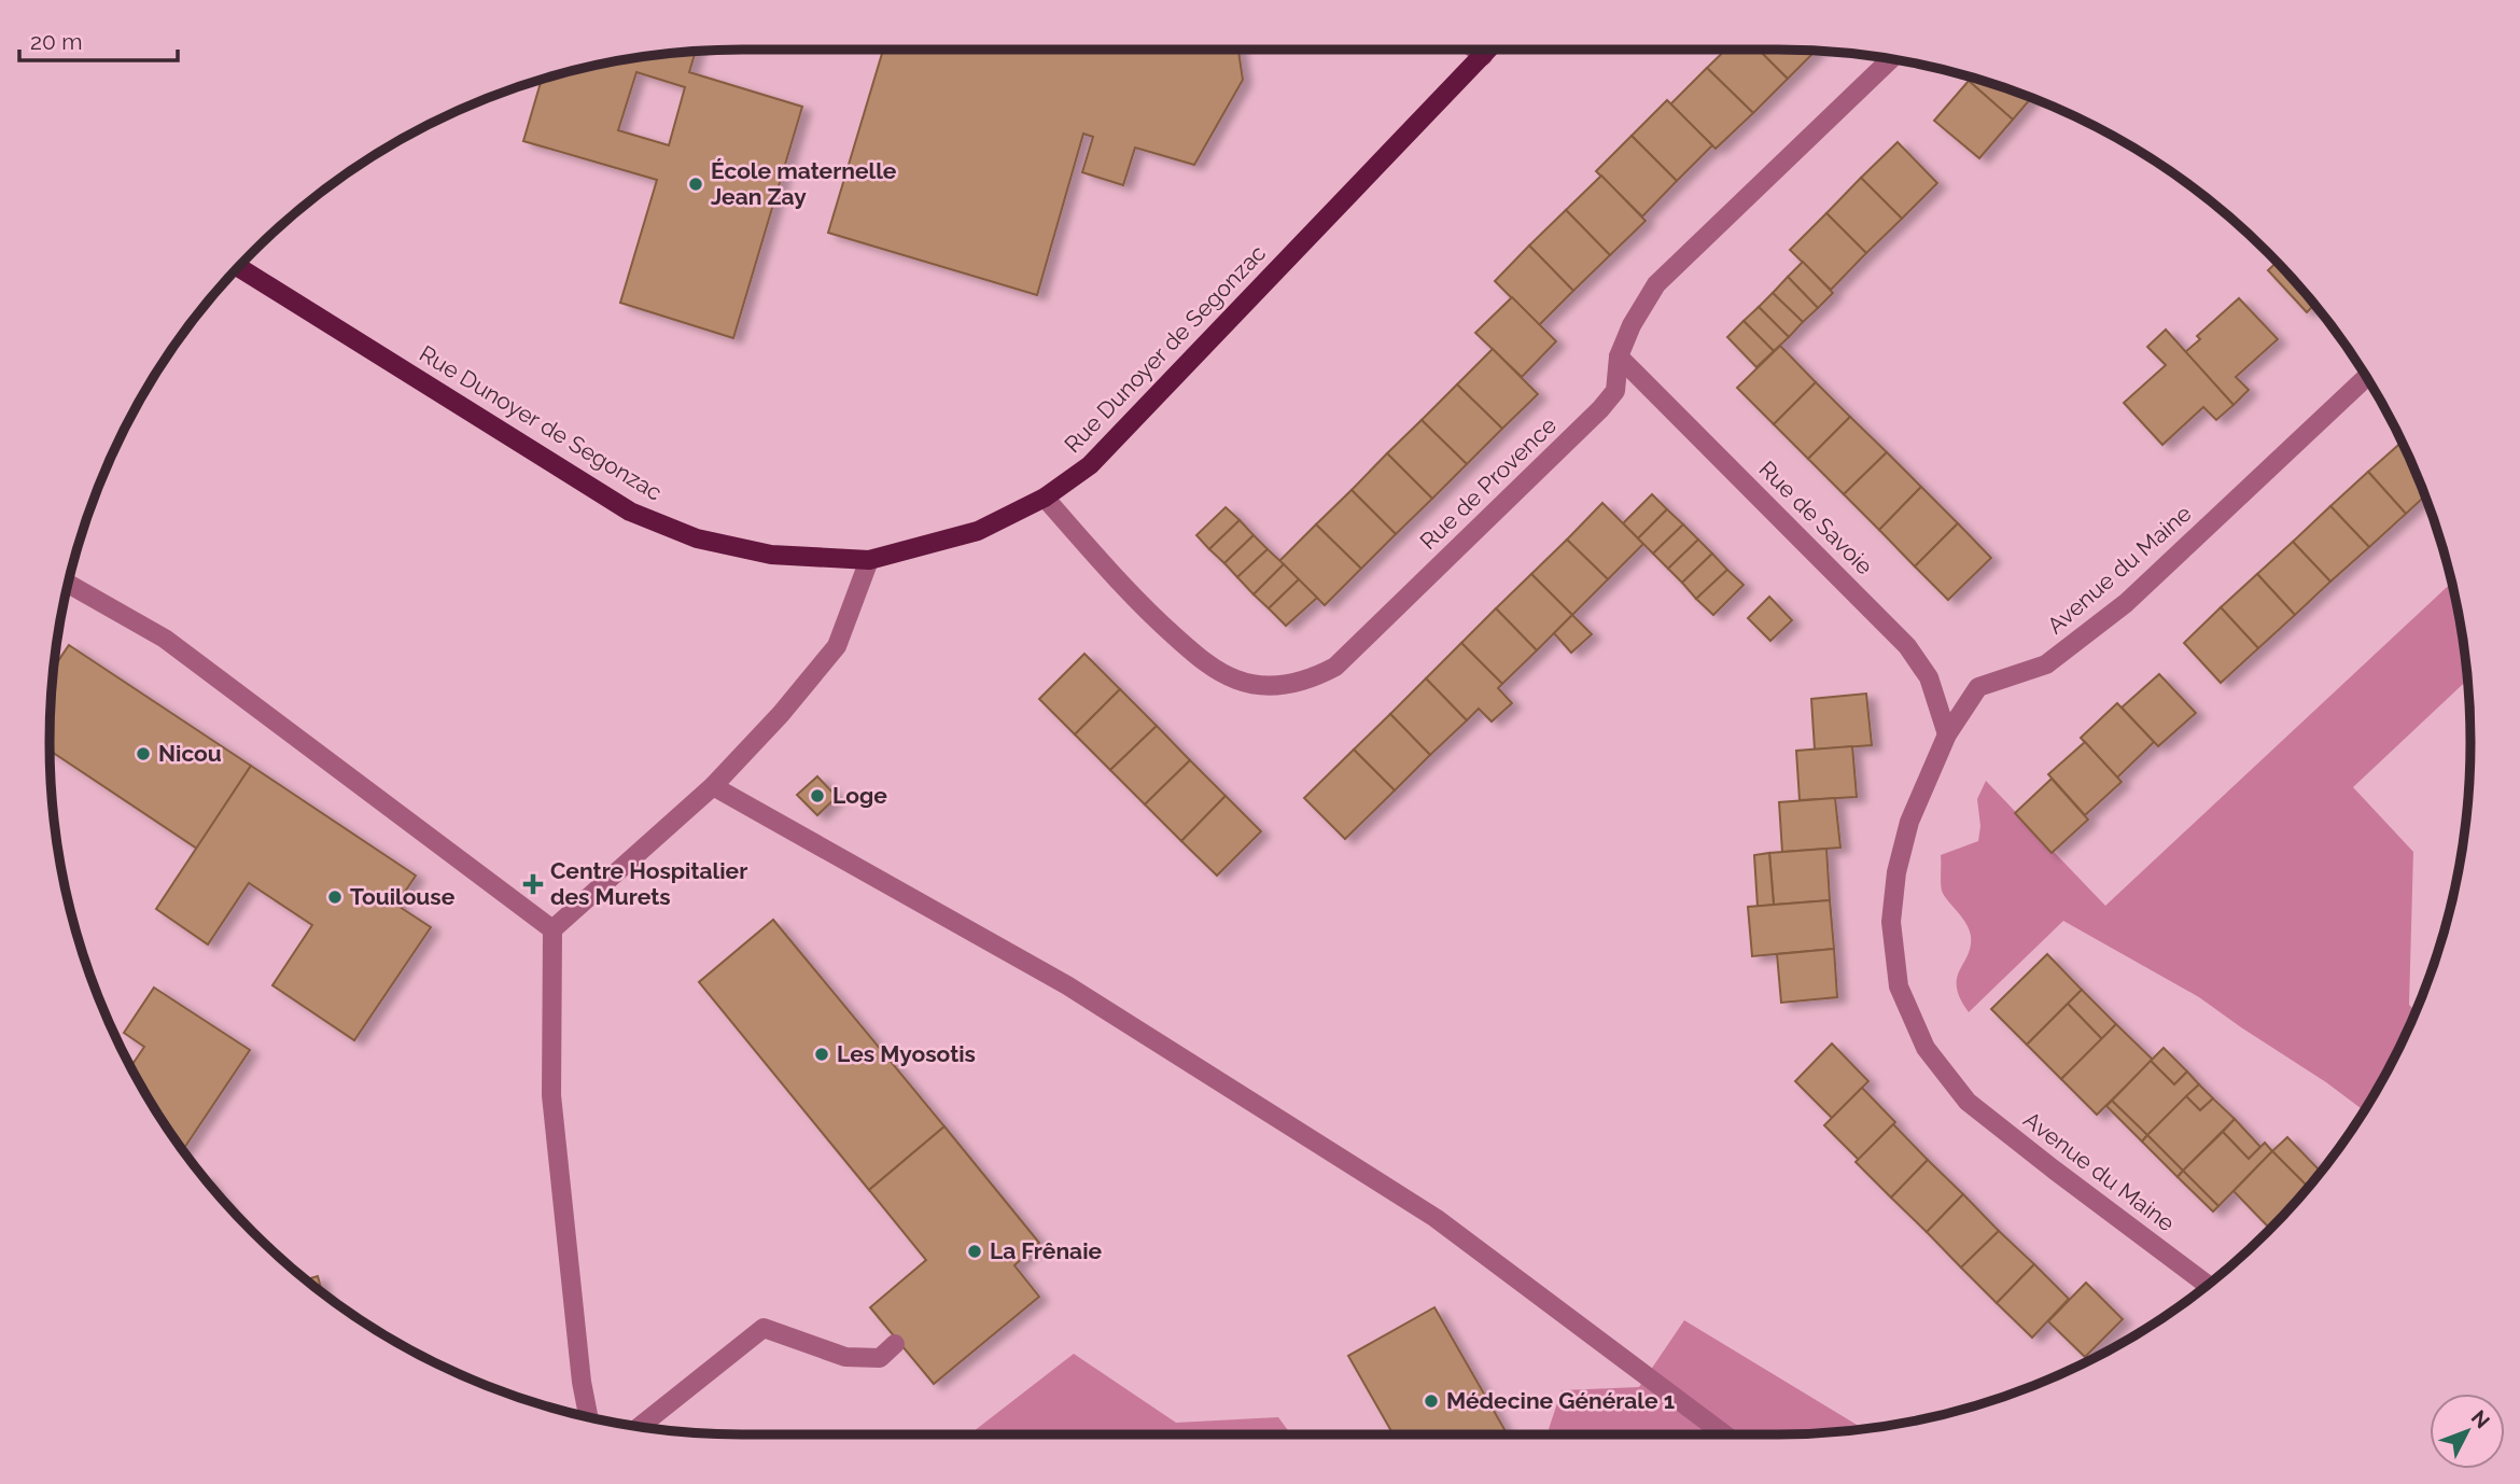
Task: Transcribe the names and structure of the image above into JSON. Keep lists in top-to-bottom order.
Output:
{
  "streets": {
    "main road": ["Rue Dunoyer de Segonzac"],
    "street": ["Rue de Provence", "Rue de Savoie", "Avenue du Maine"]
  },
  "crossings": [
    ["Rue Dunoyer de Segonzac", "Rue de Provence"],
    ["Rue de Provence", "Rue de Savoie"],
    ["Rue de Savoie", "Avenue du Maine"]
  ],
  "places": {
    "other": [
      "École maternelle Jean Zay",
      "Nicou",
      "Loge",
      "Touilouse",
      "Les Myosotis",
      "La Frênaie",
      "Médecine Générale 1"
    ],
    "health": ["Centre Hospitalier des Murets"]
  },
  "scale_bar": "20 m",
  "north": "top right"
}
